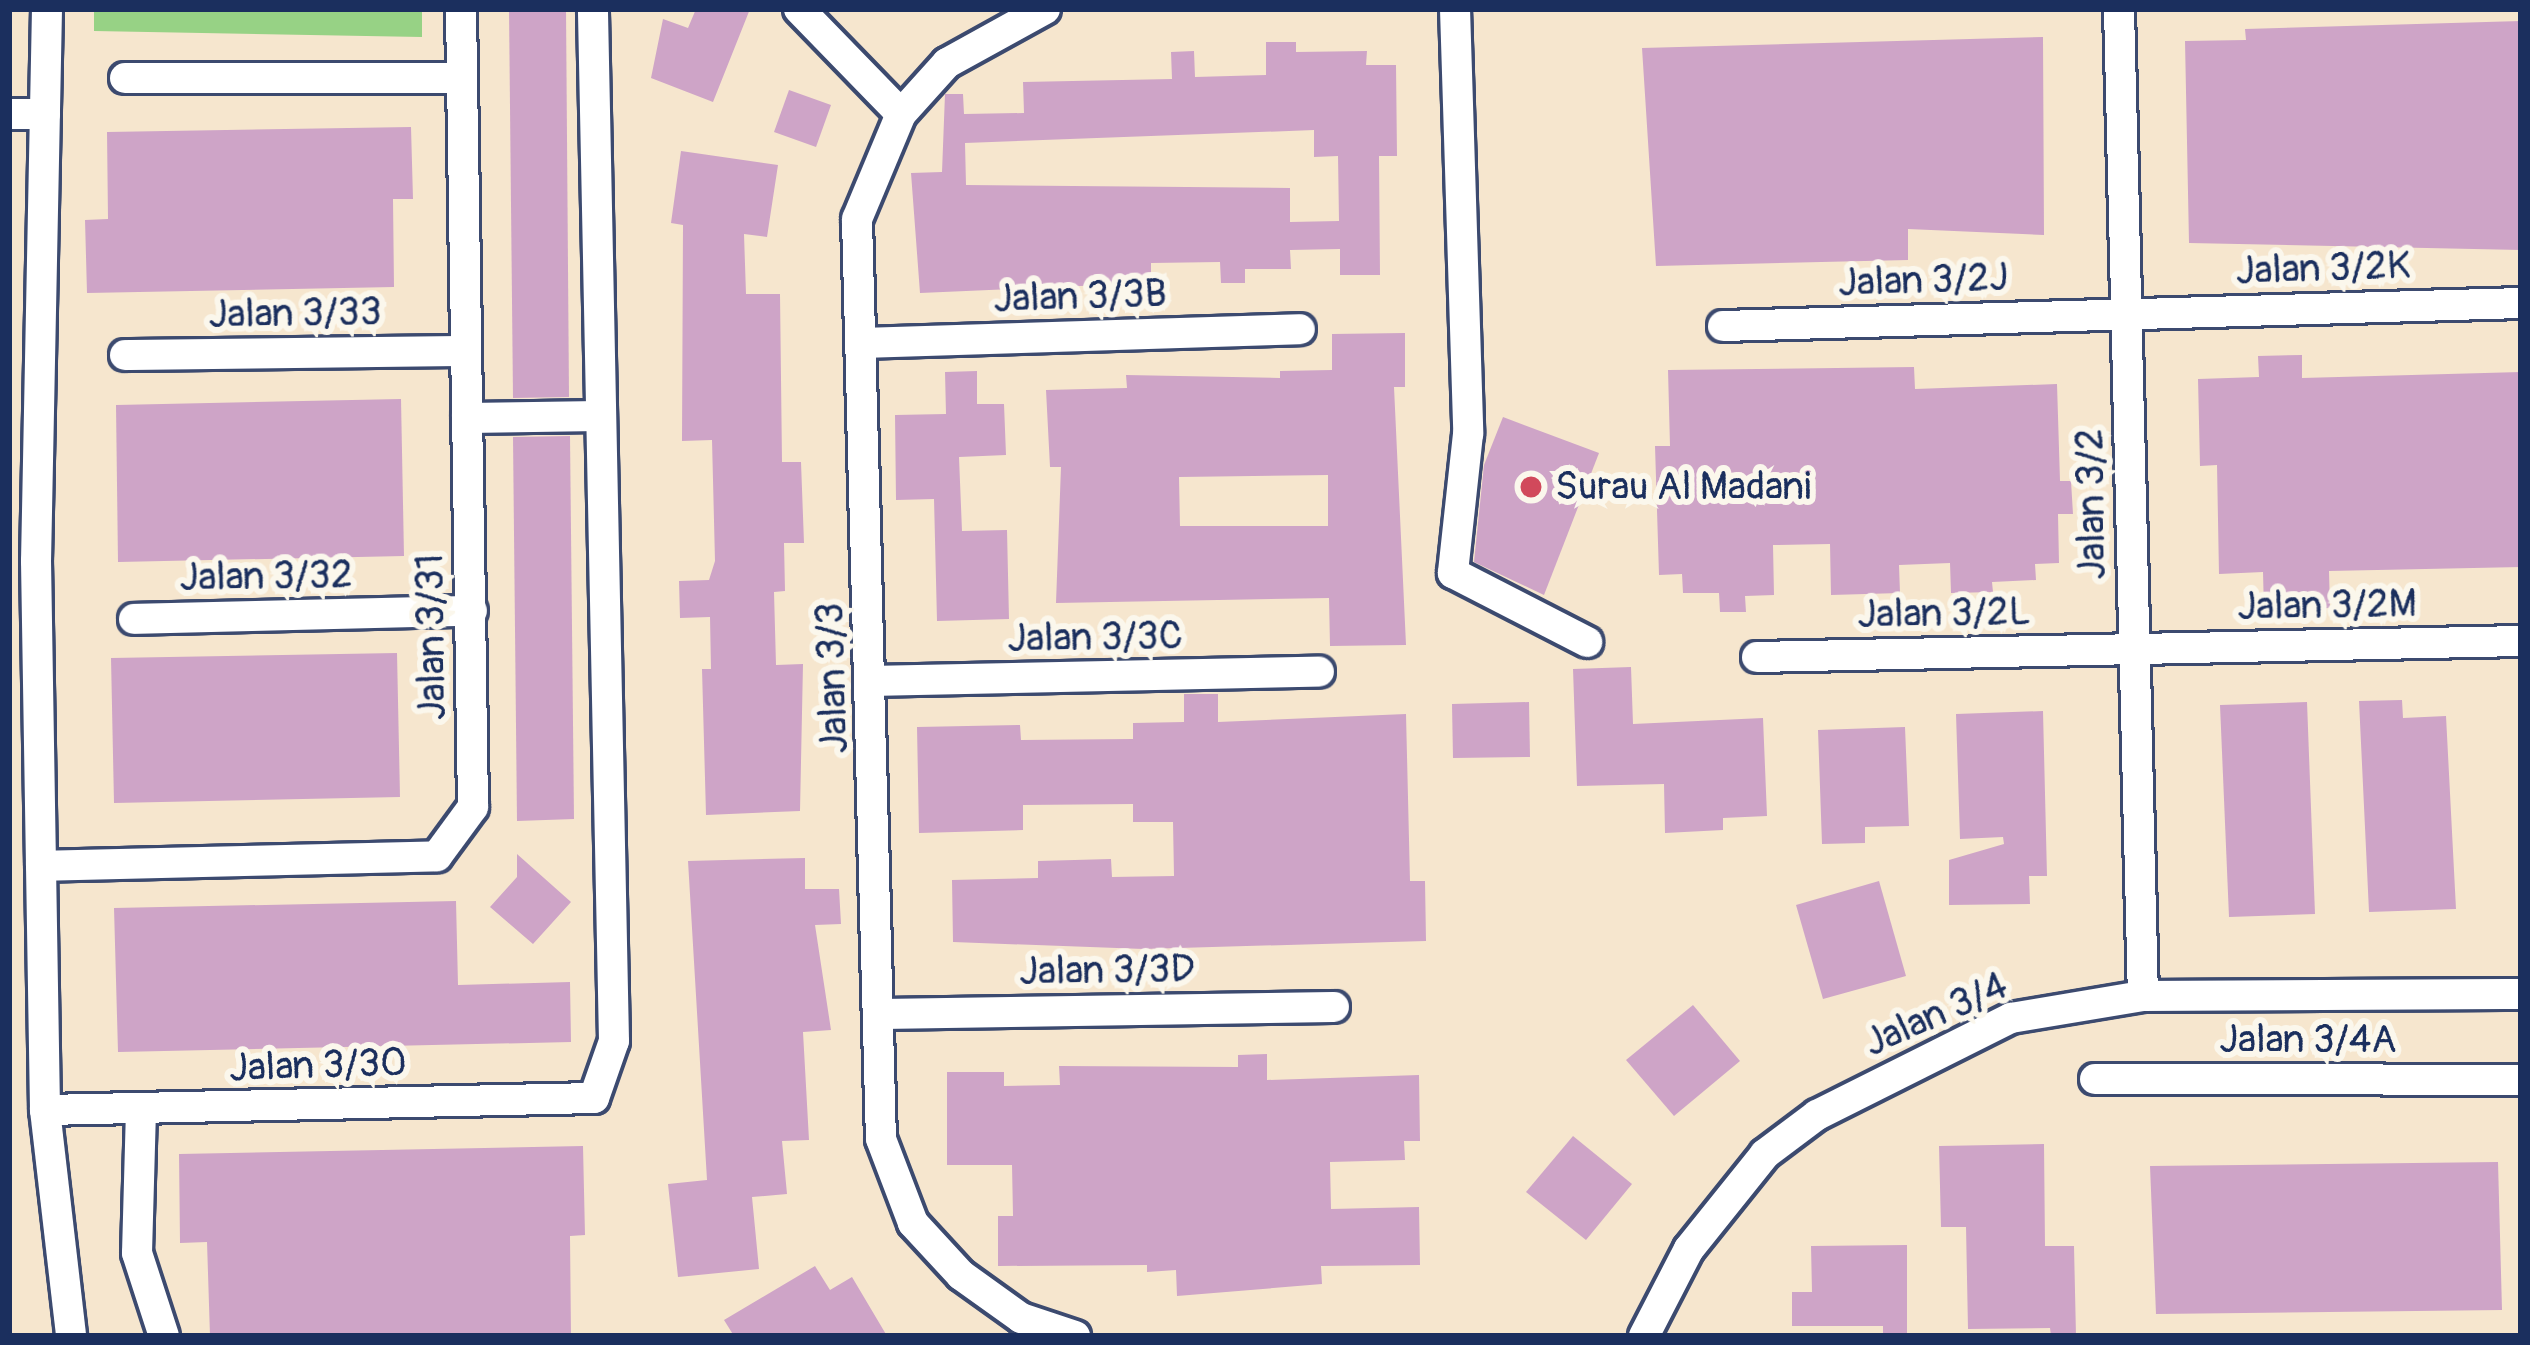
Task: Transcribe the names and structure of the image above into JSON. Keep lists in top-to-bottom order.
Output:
{
  "streets": {
    "street": [
      "Jalan 3/2K",
      "Jalan 3/2J",
      "Jalan 3/3B",
      "Jalan 3/33",
      "Jalan 3/2",
      "Jalan 3/32",
      "Jalan 3/2M",
      "Jalan 3/2L",
      "Jalan 3/31",
      "Jalan 3/3C",
      "Jalan 3/3",
      "Jalan 3/3D",
      "Jalan 3/4",
      "Jalan 3/4A",
      "Jalan 3/30"
    ]
  },
  "crossings": [
    ["Jalan 3/2K", "Jalan 3/2J"],
    ["Jalan 3/2K", "Jalan 3/2"],
    ["Jalan 3/2J", "Jalan 3/2"],
    ["Jalan 3/3B", "Jalan 3/3"],
    ["Jalan 3/33", "Jalan 3/31"],
    ["Jalan 3/2", "Jalan 3/2M"],
    ["Jalan 3/2", "Jalan 3/2L"],
    ["Jalan 3/2", "Jalan 3/4"],
    ["Jalan 3/32", "Jalan 3/31"],
    ["Jalan 3/2M", "Jalan 3/2L"],
    ["Jalan 3/3C", "Jalan 3/3"],
    ["Jalan 3/3", "Jalan 3/3D"]
  ],
  "places": ["Surau Al Madani"]
}
